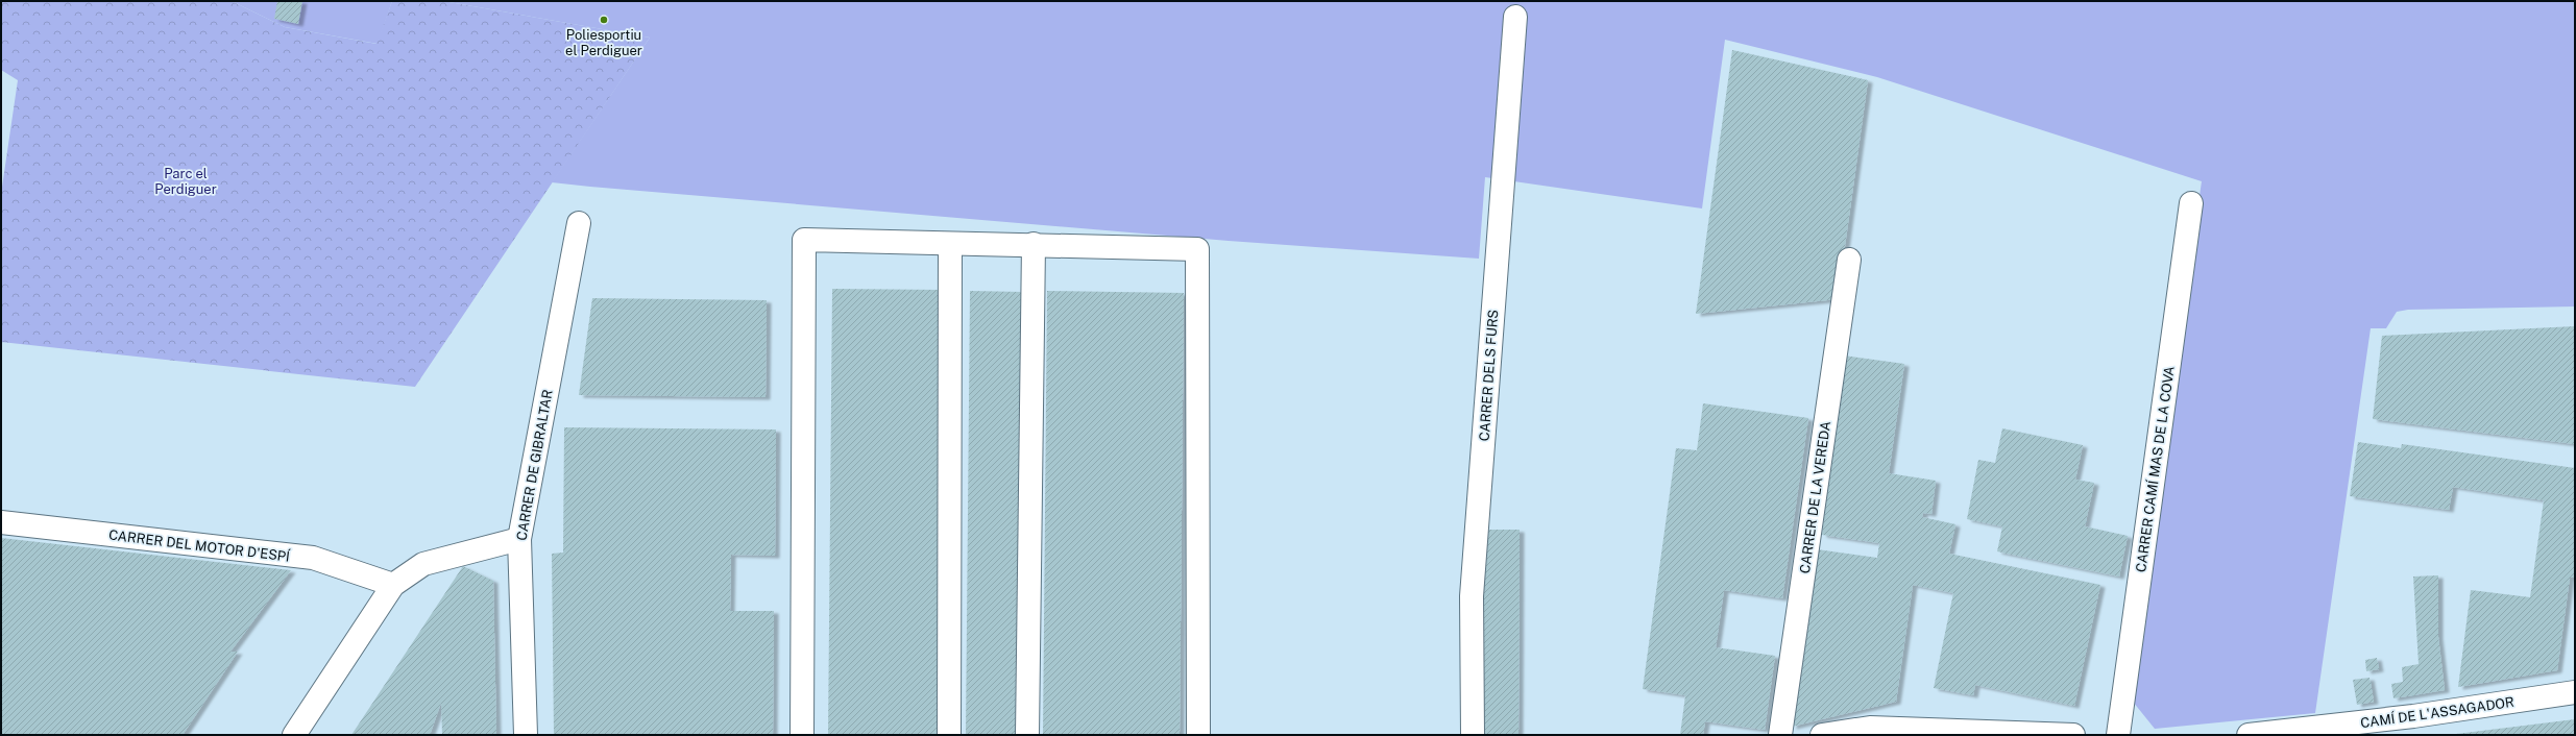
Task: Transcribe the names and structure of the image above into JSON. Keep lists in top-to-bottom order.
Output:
{
  "streets": {
    "street": [
      "CARRER DELS FURS",
      "CARRER DE GIBRALTAR",
      "CARRER CAMÍ MAS DE LA COVA",
      "CARRER DE LA VEREDA",
      "CARRER DEL MOTOR D'ESPÍ",
      "CAMÍ DE L'ASSAGADOR"
    ]
  },
  "parks": ["Parc el Perdiguer"],
  "places": ["Poliesportiu el Perdiguer"]
}
